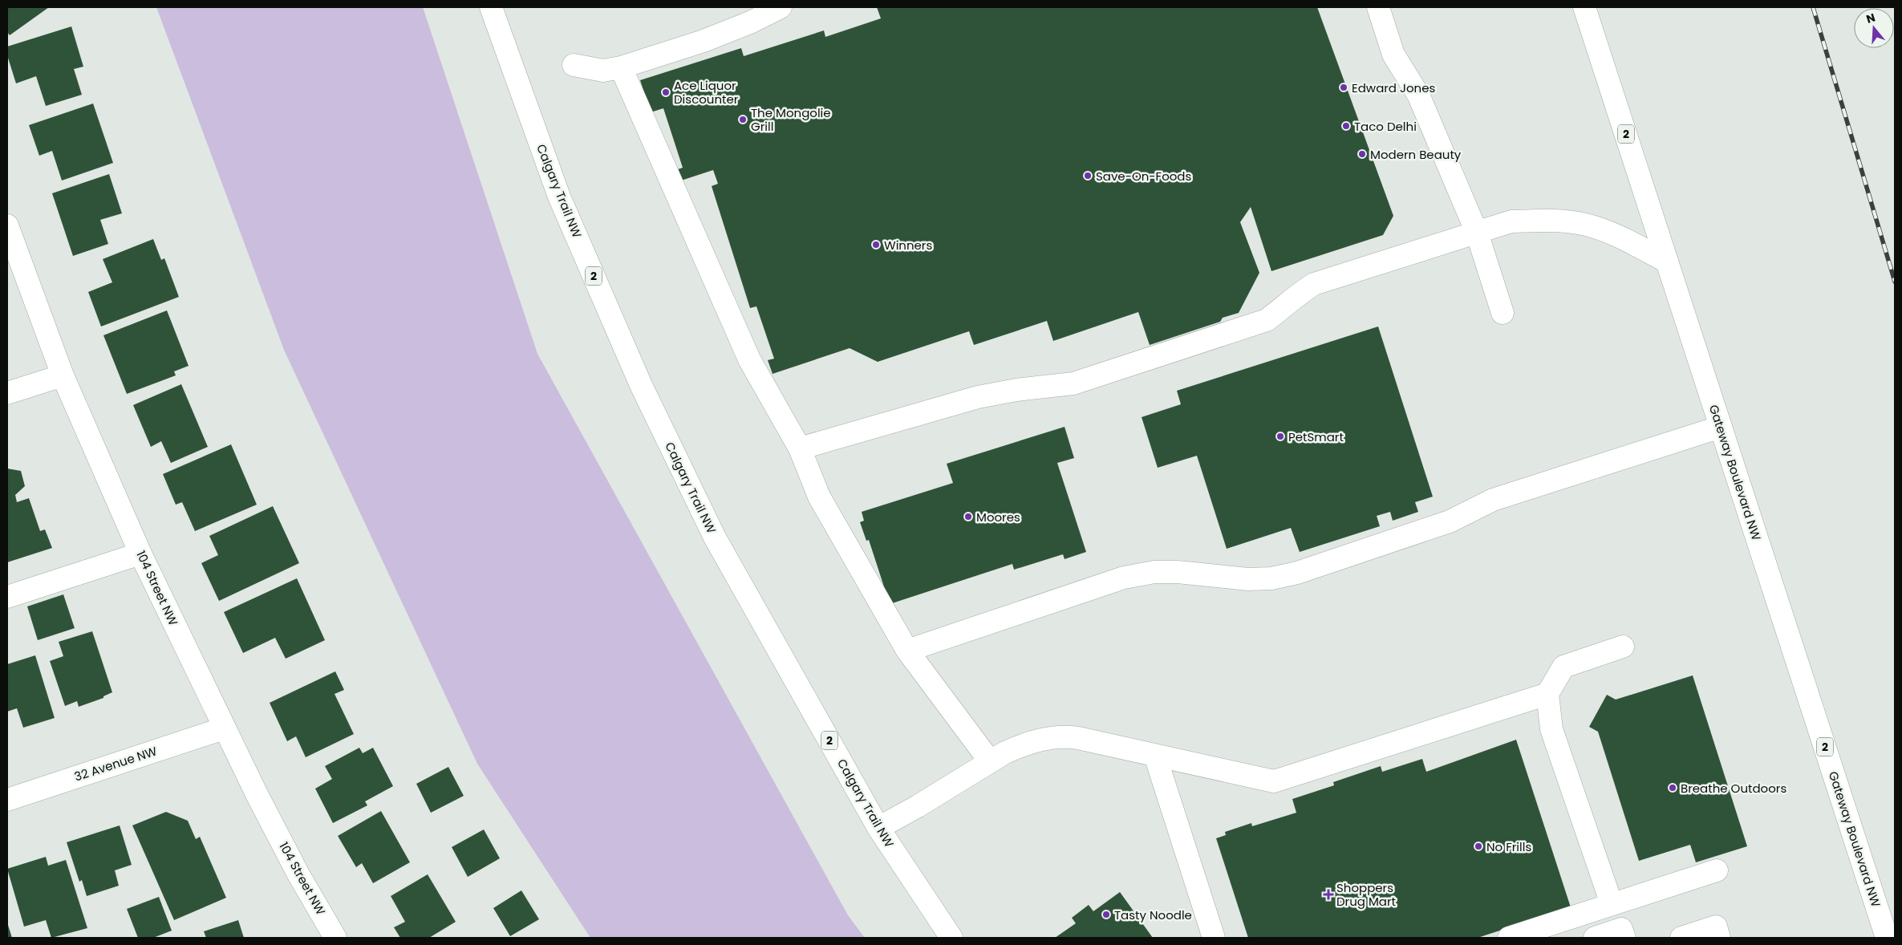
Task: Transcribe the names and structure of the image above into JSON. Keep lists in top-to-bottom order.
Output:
{
  "streets": {
    "main road": [
      "2",
      "Calgary Trail NW",
      "Gateway Boulevard NW",
      "104 Street NW",
      "32 Avenue NW"
    ]
  },
  "crossings": [
    ["104 Street NW", "32 Avenue NW"]
  ],
  "places": {
    "other": [
      "Edward Jones",
      "Ace Liquor Discounter",
      "The Mongolie Grill",
      "Taco Delhi",
      "Modern Beauty",
      "Save-On-Foods",
      "Winners",
      "PetSmart",
      "Moores",
      "Breathe Outdoors",
      "No Frills",
      "Tasty Noodle"
    ],
    "health": ["Shoppers Drug Mart"]
  },
  "north": "top"
}
